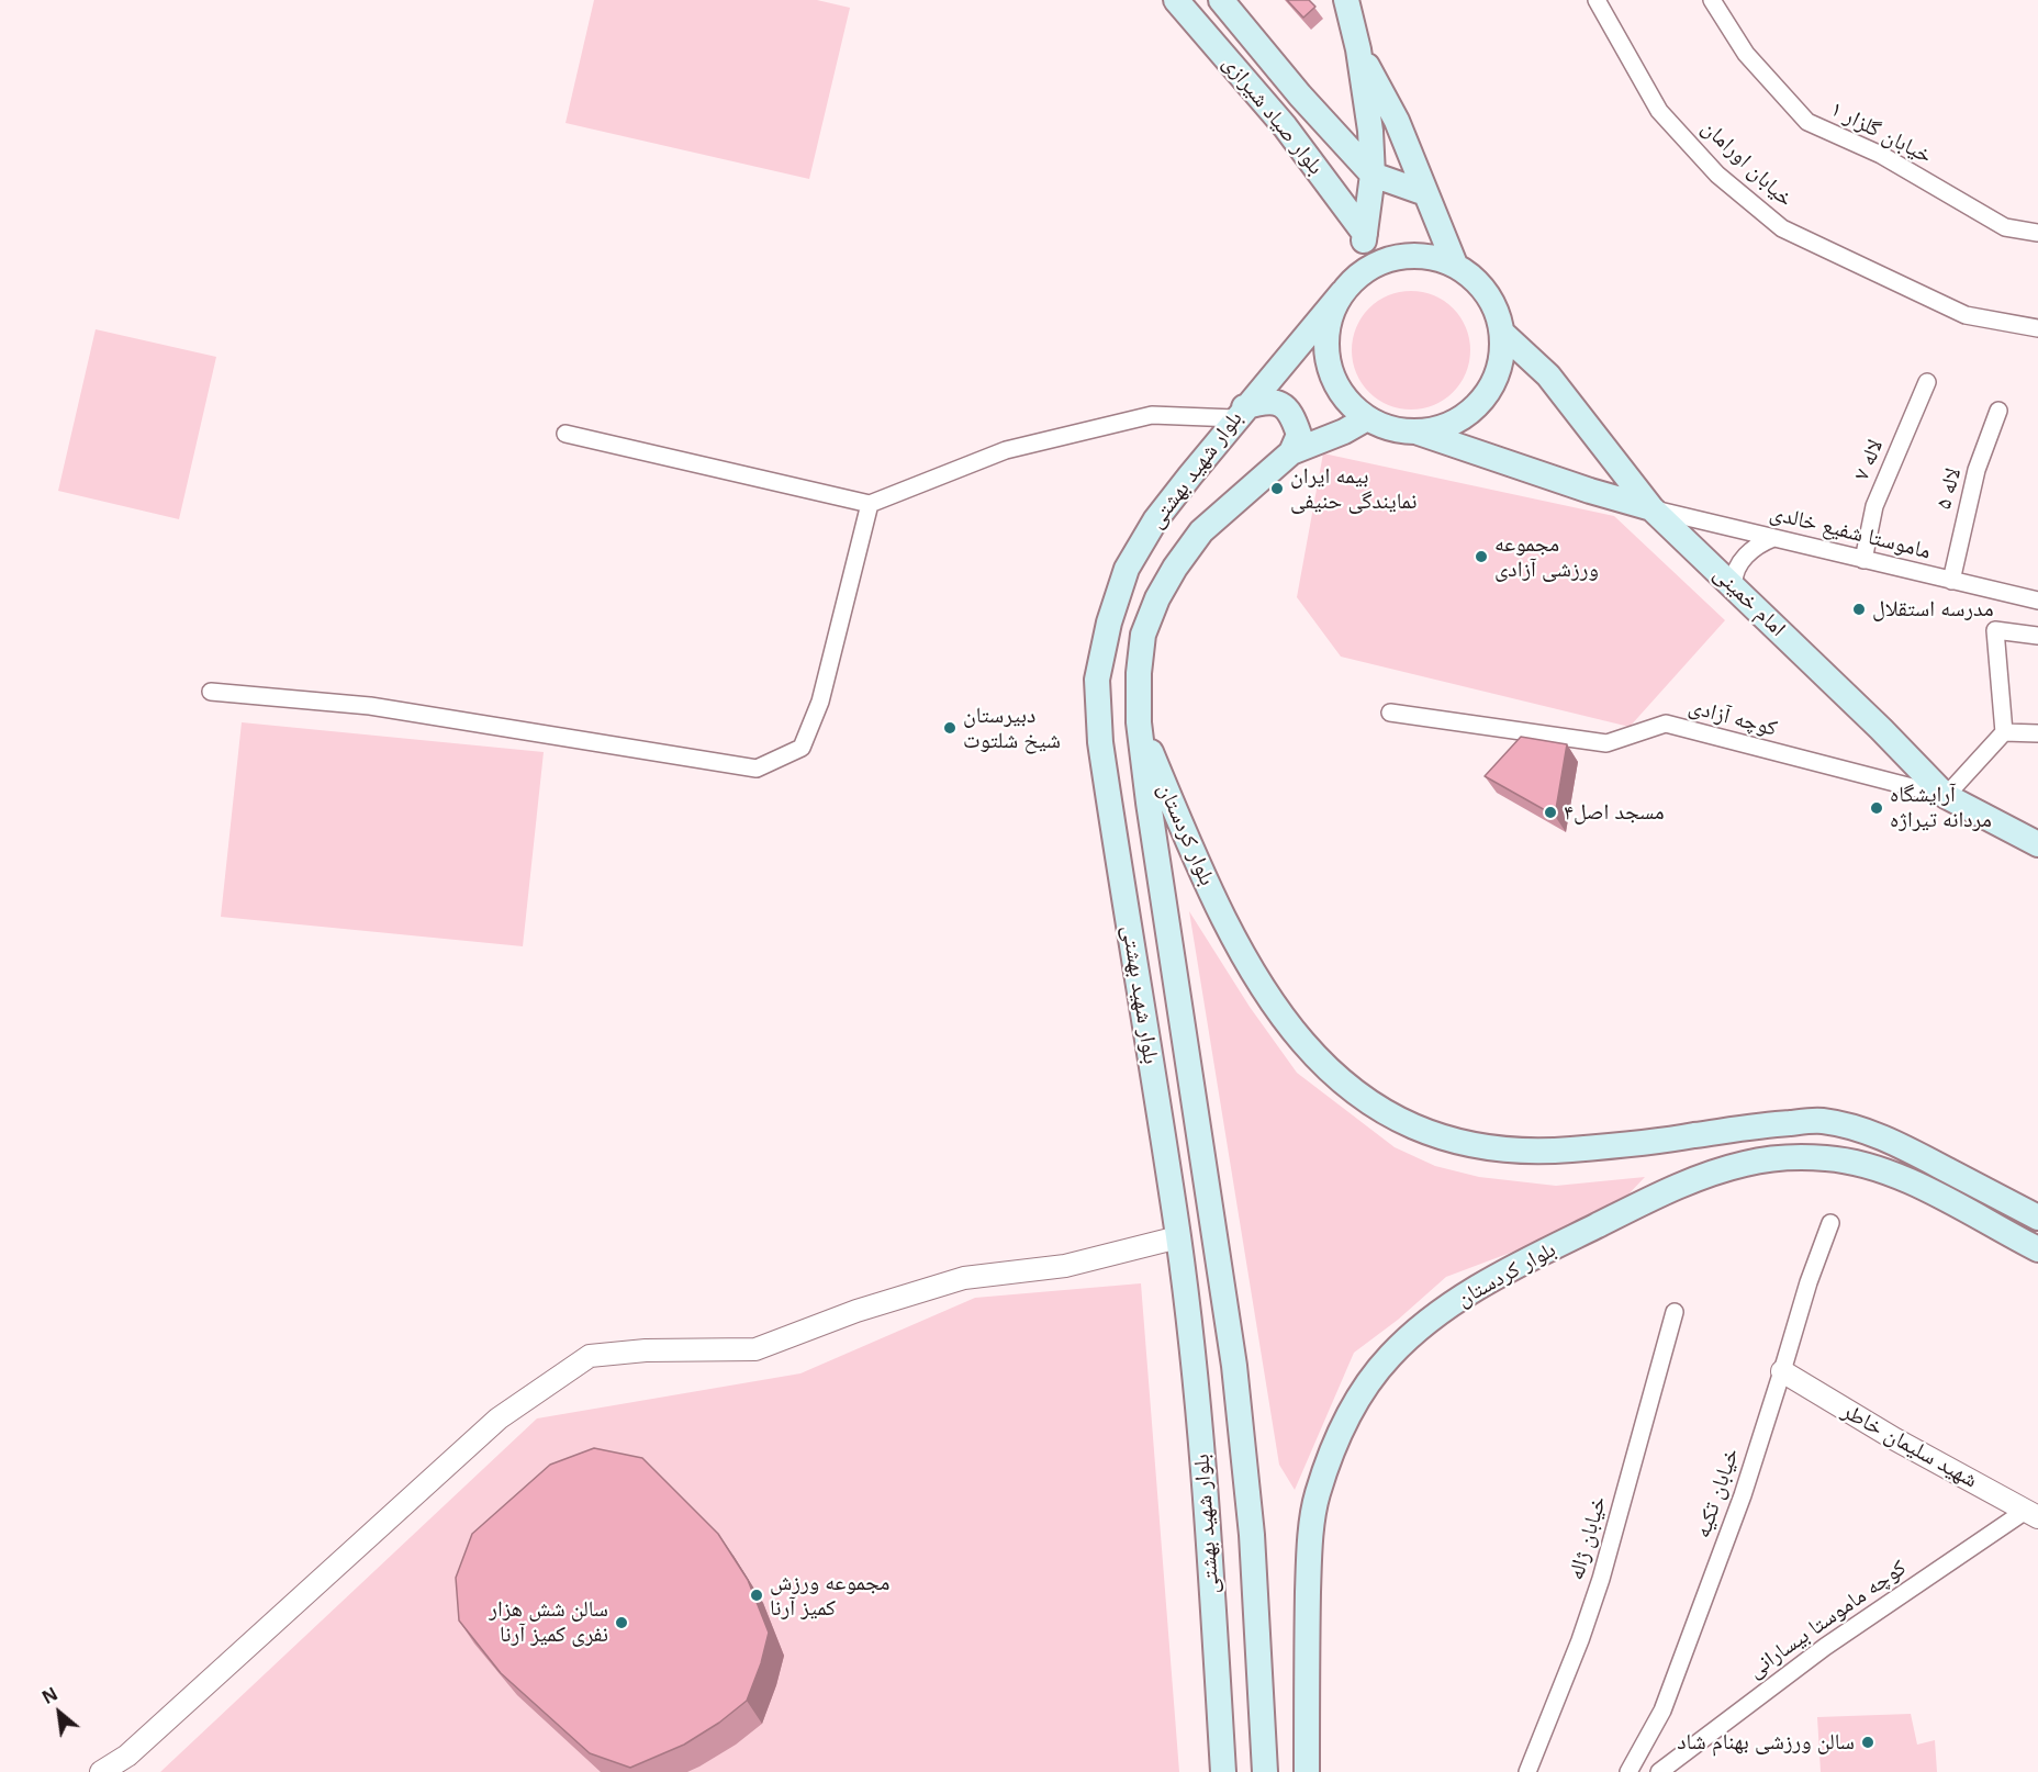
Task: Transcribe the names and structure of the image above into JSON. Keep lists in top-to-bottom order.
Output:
{
  "streets": {
    "main road": [
      "بلوار صیاد شیرازی",
      "بلوار شهید بهشتی",
      "امام خمینی",
      "بلوار کردستان"
    ],
    "street": [
      "خیابان گلزار ۱",
      "خیابان اورامان",
      "لاله ۷",
      "لاله ۵",
      "ماموستا شفیع خالدی",
      "کوچه آزادی",
      "شهید سلیمان خاطر",
      "خیابان تکیه",
      "خیابان ژاله",
      "کوچه ماموستا بیسارانی"
    ]
  },
  "crossings": [
    ["لاله ۷", "ماموستا شفیع خالدی"],
    ["بلوار شهید بهشتی", "امام خمینی"],
    ["بلوار شهید بهشتی", "بلوار کردستان"],
    ["لاله ۵", "ماموستا شفیع خالدی"],
    ["ماموستا شفیع خالدی", "امام خمینی"],
    ["امام خمینی", "کوچه آزادی"],
    ["شهید سلیمان خاطر", "خیابان تکیه"],
    ["شهید سلیمان خاطر", "کوچه ماموستا بیسارانی"]
  ],
  "places": [
    "بیمه ایران نمایندگی حنیفی",
    "مجموعه ورزشی آزادی",
    "مدرسه استقلال",
    "دبیرستان شیخ شلتوت",
    "آرایشگاه مردانه تیراژه",
    "مسجد اصل۴",
    "مجموعه ورزش کمیز آرنا",
    "سالن شش هزار نفری کمیز آرنا",
    "سالن ورزشی بهنام شاد"
  ],
  "north": "top left"
}
